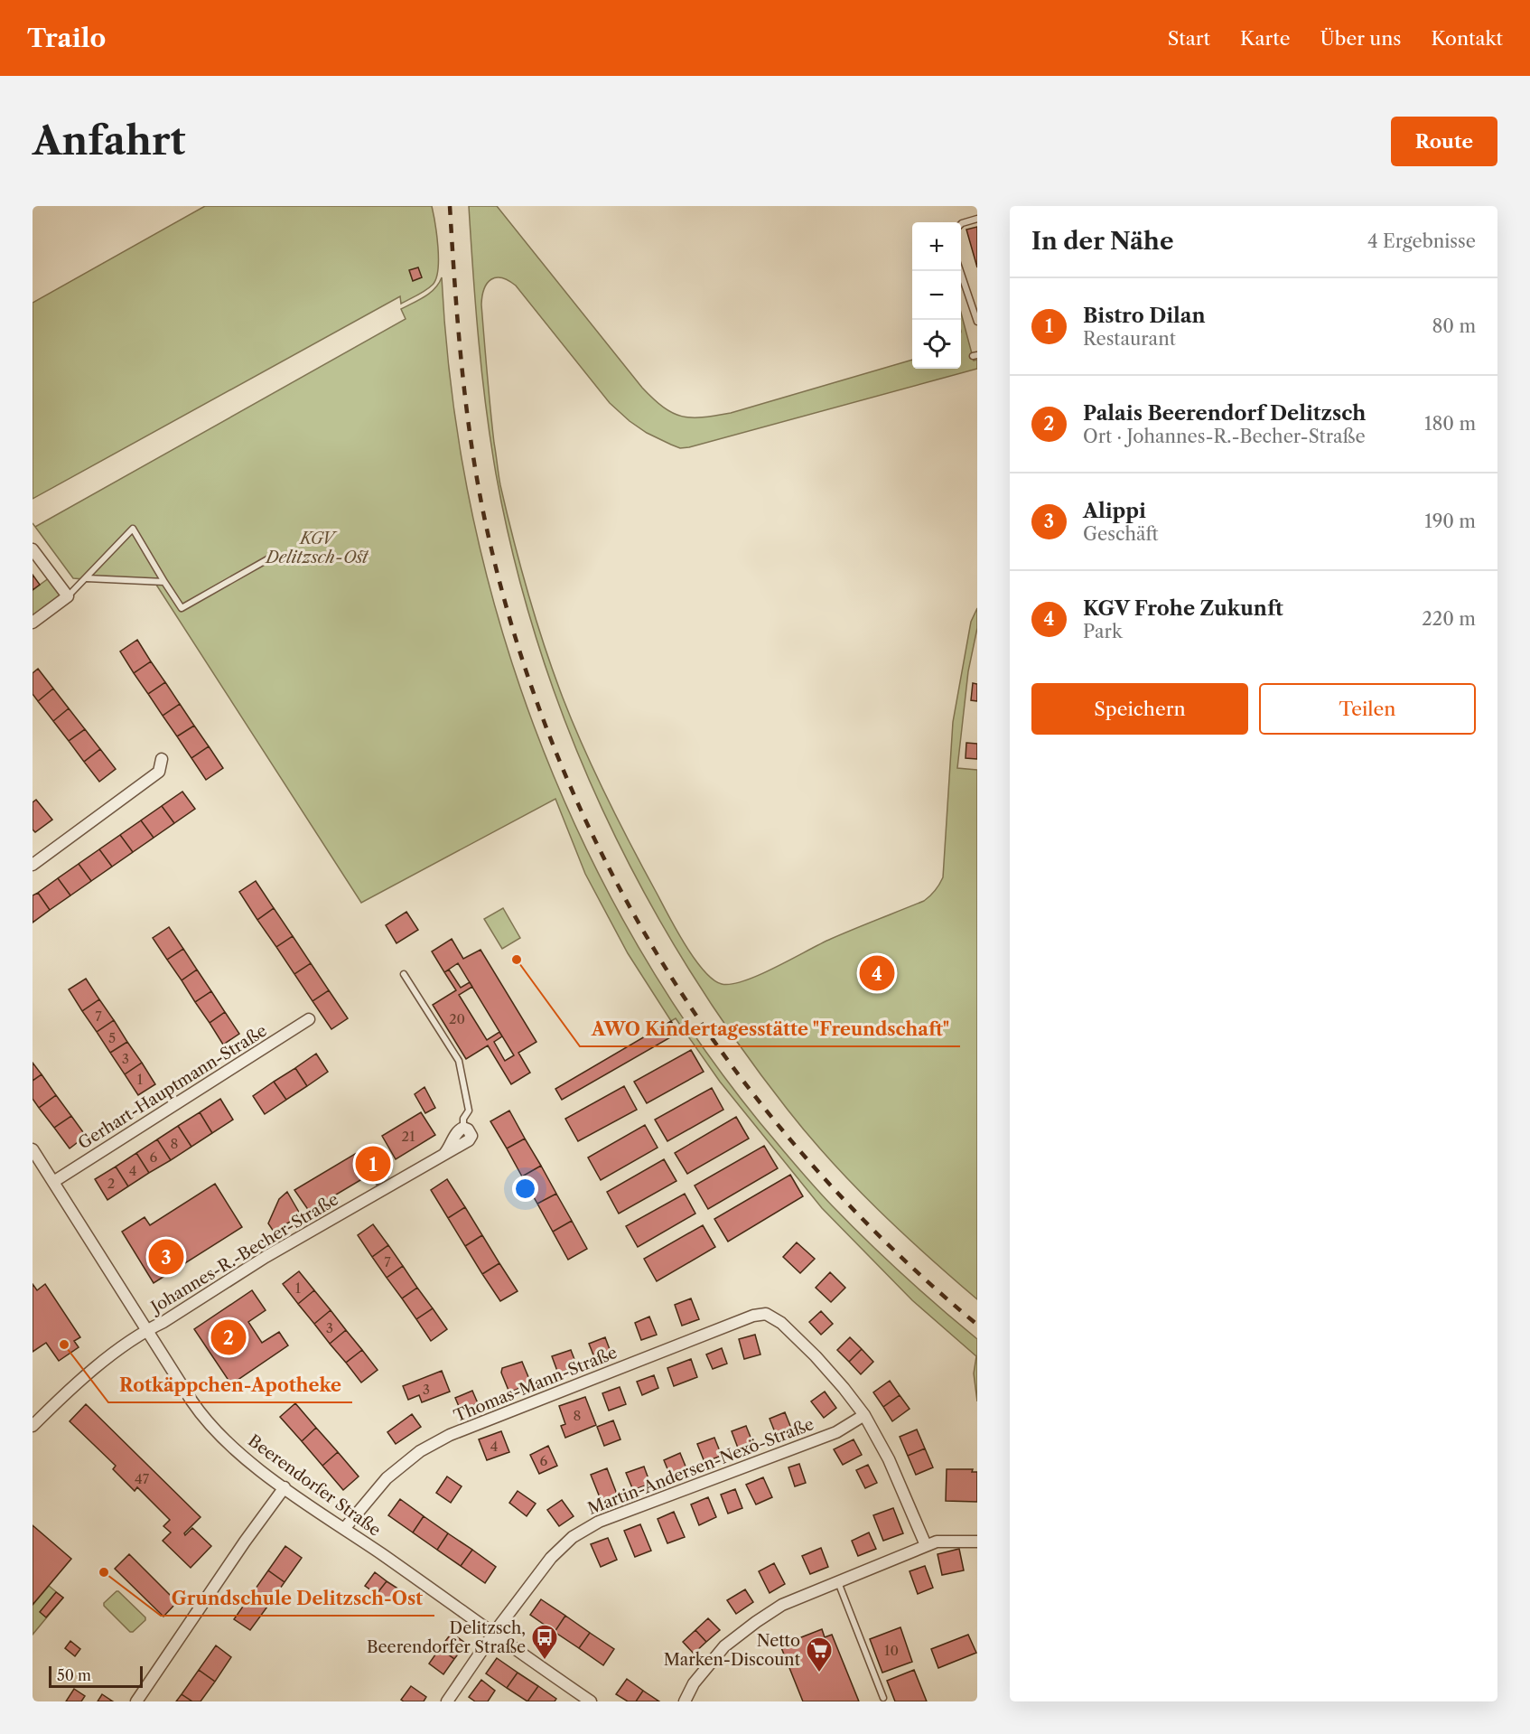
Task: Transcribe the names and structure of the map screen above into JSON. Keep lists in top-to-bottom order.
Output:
{
  "streets": {
    "street": [
      "Gerhart-Hauptmann-Straße",
      "Johannes-R.-Becher-Straße",
      "Thomas-Mann-Straße",
      "Martin-Andersen-Nexö-Straße",
      "Beerendorfer Straße"
    ]
  },
  "crossings": [
    ["Gerhart-Hauptmann-Straße", "Beerendorfer Straße"],
    ["Johannes-R.-Becher-Straße", "Beerendorfer Straße"],
    ["Thomas-Mann-Straße", "Martin-Andersen-Nexö-Straße"],
    ["Thomas-Mann-Straße", "Beerendorfer Straße"],
    ["Martin-Andersen-Nexö-Straße", "Beerendorfer Straße"]
  ],
  "parks": ["KGV Delitzsch-Ost"],
  "places": {
    "other": ["AWO Kindertagesstätte \"Freundschaft\"", "Rotkäppchen-Apotheke", "Grundschule Delitzsch-Ost"],
    "bus stop": ["Delitzsch, Beerendorfer Straße"],
    "supermarket": ["Netto Marken-Discount"]
  },
  "house_numbers": [
    "7",
    "20",
    "5",
    "3",
    "1",
    "21",
    "8",
    "6",
    "4",
    "2",
    "7",
    "1",
    "3",
    "3",
    "8",
    "4",
    "6",
    "47",
    "10"
  ],
  "scale_bar": "50 m",
  "page": {
    "header": "Trailo",
    "nav": [
      "Start",
      "Karte",
      "Über uns",
      "Kontakt"
    ],
    "buttons": [
      "Route",
      ["Speichern", "Teilen"]
    ],
    "title": "Anfahrt",
    "heading": ["In der Nähe", "4 Ergebnisse"],
    "map_buttons": ["+", "−"],
    "list": [
      {
        "mark": "1",
        "name": "Bistro Dilan",
        "note": "Restaurant",
        "value": "80 m"
      },
      {
        "mark": "2",
        "name": "Palais Beerendorf Delitzsch",
        "note": "Ort · Johannes-R.-Becher-Straße",
        "value": "180 m"
      },
      {
        "mark": "3",
        "name": "Alippi",
        "note": "Geschäft",
        "value": "190 m"
      },
      {
        "mark": "4",
        "name": "KGV Frohe Zukunft",
        "note": "Park",
        "value": "220 m"
      }
    ],
    "pins": [
      "4",
      "1",
      "3",
      "2"
    ],
    "scale": "50 m"
  }
}
